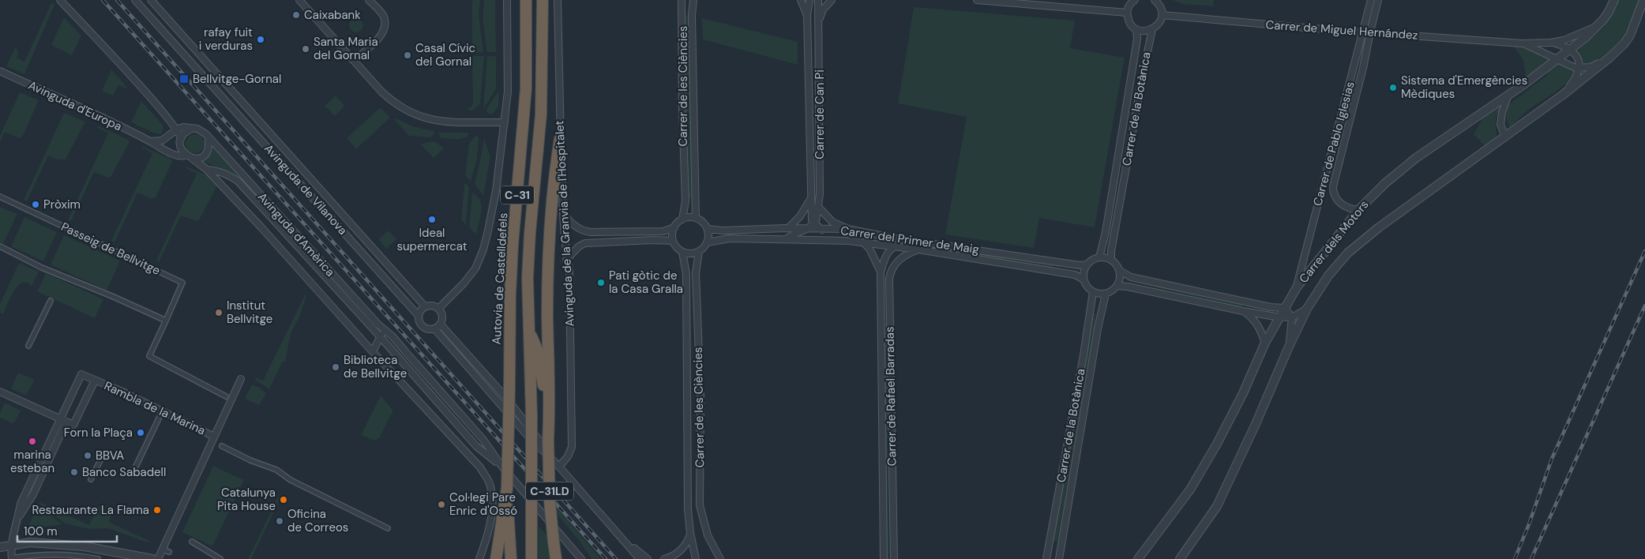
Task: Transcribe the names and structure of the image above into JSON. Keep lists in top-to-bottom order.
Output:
{
  "streets": {
    "highway": ["C-31", "Autovia de Castelldefels", "C-31LD"],
    "street": [
      "Carrer de Miguel Hernández",
      "Carrer de les Ciències",
      "Avinguda d'Europa",
      "Carrer de la Botànica",
      "Carrer de Can Pi",
      "Carrer de Pablo Iglesias",
      "Avinguda de Vilanova",
      "Avinguda de la Granvia de l'Hospitalet",
      "Avinguda d'Amèrica",
      "Carrer del Primer de Maig",
      "Carrer dels Motors",
      "Passeig de Bellvitge",
      "Carrer de Rafael Barradas",
      "Rambla de la Marina"
    ]
  },
  "crossings": [
    ["Carrer de Miguel Hernández", "Carrer de Pablo Iglesias"],
    ["Carrer de Miguel Hernández", "Carrer dels Motors"],
    ["Carrer de les Ciències", "Carrer del Primer de Maig"],
    ["Avinguda d'Europa", "Avinguda d'Amèrica"],
    ["Carrer de la Botànica", "Carrer del Primer de Maig"],
    ["Carrer de Pablo Iglesias", "Carrer dels Motors"],
    ["C-31", "C-31LD"],
    ["Carrer del Primer de Maig", "Carrer de Rafael Barradas"]
  ],
  "places": {
    "other": [
      "Caixabank",
      "rafay fuit i verduras",
      "Santa Maria del Gornal",
      "Casal Cívic del Gornal",
      "Sistema d'Emergències Mèdiques",
      "Pròxim",
      "Ideal supermercat",
      "Pati gòtic de la Casa Gralla",
      "Institut Bellvitge",
      "Biblioteca de Bellvitge",
      "Forn la Plaça",
      "marina esteban",
      "BBVA",
      "Banco Sabadell",
      "Catalunya Pita House",
      "Col·legi Pare Enric d'Ossó",
      "Restaurante La Flama",
      "Oficina de Correos"
    ],
    "transit": ["Bellvitge-Gornal"]
  },
  "scale_bar": "100 m"
}
